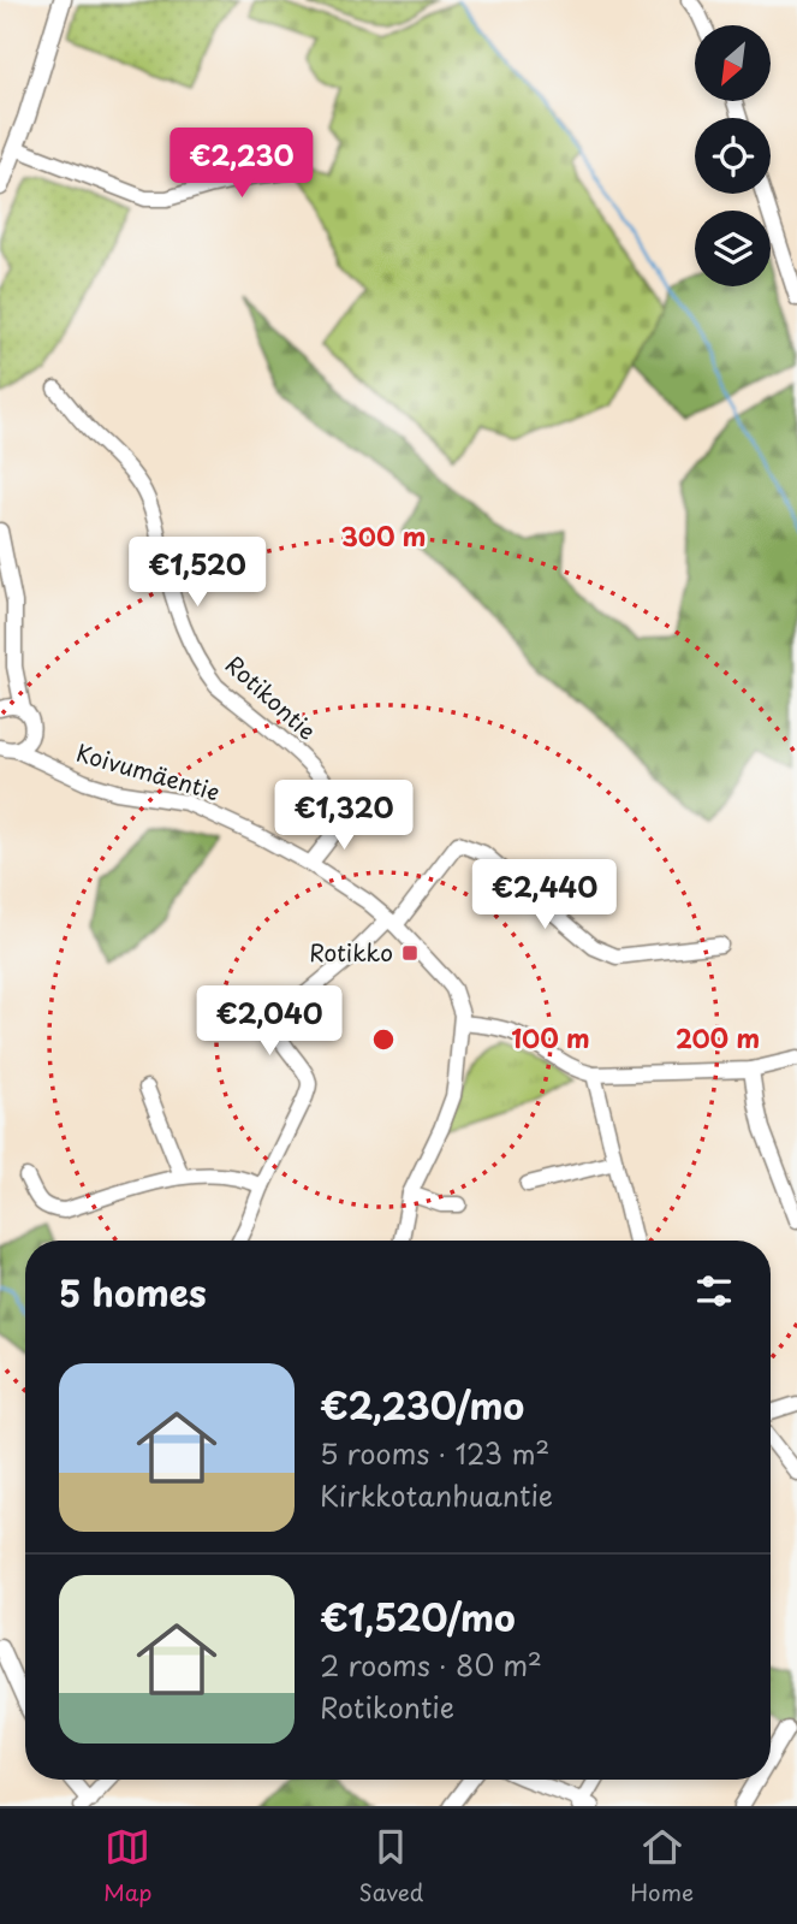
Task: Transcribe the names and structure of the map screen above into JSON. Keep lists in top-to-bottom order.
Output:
{
  "streets": {
    "street": ["Rotikontie", "Koivumäentie"]
  },
  "crossings": [
    ["Rotikontie", "Koivumäentie"]
  ],
  "places": {
    "transit": ["Rotikko"]
  },
  "north": "bottom left",
  "page": {
    "price": [
      "€2,230",
      "€1,520",
      "€1,320",
      "€2,440",
      "€2,040"
    ],
    "heading": "5 homes",
    "list": [
      {
        "name": "€2,230/mo",
        "note": "5 rooms · 123 m² · Kirkkotanhuantie"
      },
      {
        "name": "€1,520/mo",
        "note": "2 rooms · 80 m² · Rotikontie"
      }
    ],
    "tabs": ["Map", "Saved", "Home"]
  },
  "rings": ["300 m", "100 m", "200 m"]
}
